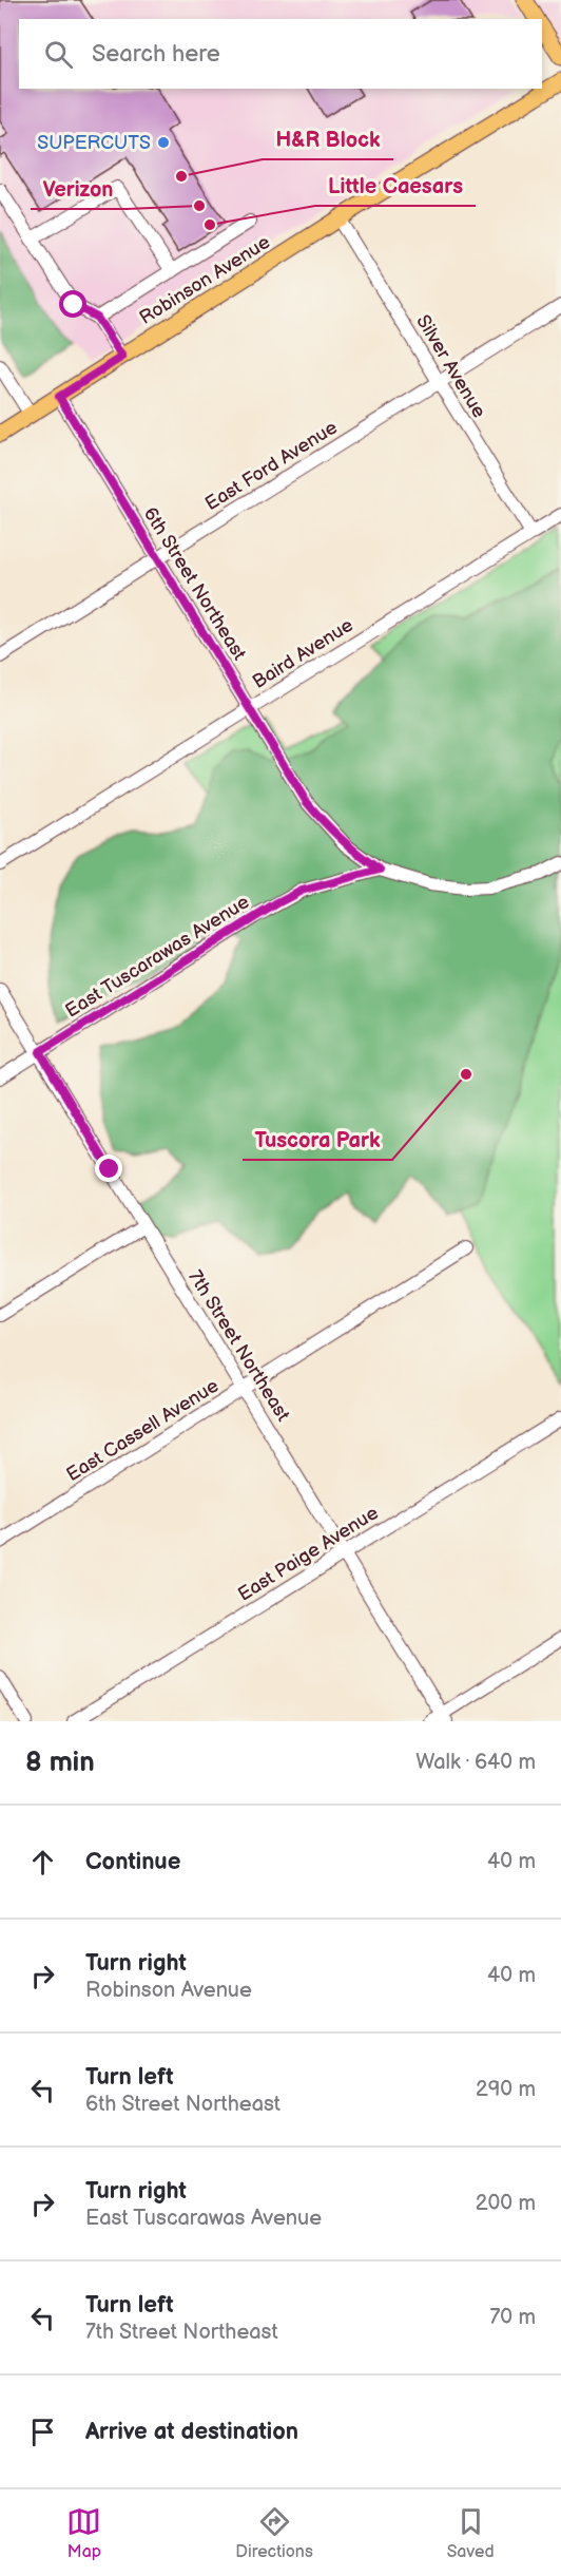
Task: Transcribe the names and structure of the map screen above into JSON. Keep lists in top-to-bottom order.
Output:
{
  "streets": {
    "main road": ["Robinson Avenue"],
    "street": [
      "Silver Avenue",
      "East Ford Avenue",
      "6th Street Northeast",
      "Baird Avenue",
      "East Tuscarawas Avenue",
      "7th Street Northeast",
      "East Cassell Avenue",
      "East Paige Avenue"
    ]
  },
  "crossings": [
    ["Robinson Avenue", "Silver Avenue"],
    ["Robinson Avenue", "6th Street Northeast"],
    ["Silver Avenue", "East Ford Avenue"],
    ["Silver Avenue", "Baird Avenue"],
    ["East Ford Avenue", "6th Street Northeast"],
    ["6th Street Northeast", "Baird Avenue"],
    ["6th Street Northeast", "East Tuscarawas Avenue"],
    ["East Tuscarawas Avenue", "7th Street Northeast"],
    ["7th Street Northeast", "East Cassell Avenue"],
    ["7th Street Northeast", "East Paige Avenue"]
  ],
  "places": [
    "SUPERCUTS",
    "H&R Block",
    "Verizon",
    "Little Caesars",
    "Tuscora Park"
  ],
  "page": {
    "search": "Search here",
    "heading": ["8 min", "Walk · 640 m"],
    "list": [
      ["Continue", "40 m"],
      ["Turn right", "Robinson Avenue", "40 m"],
      ["Turn left", "6th Street Northeast", "290 m"],
      ["Turn right", "East Tuscarawas Avenue", "200 m"],
      ["Turn left", "7th Street Northeast", "70 m"],
      "Arrive at destination"
    ],
    "nav": ["Map", "Directions", "Saved"]
  }
}
